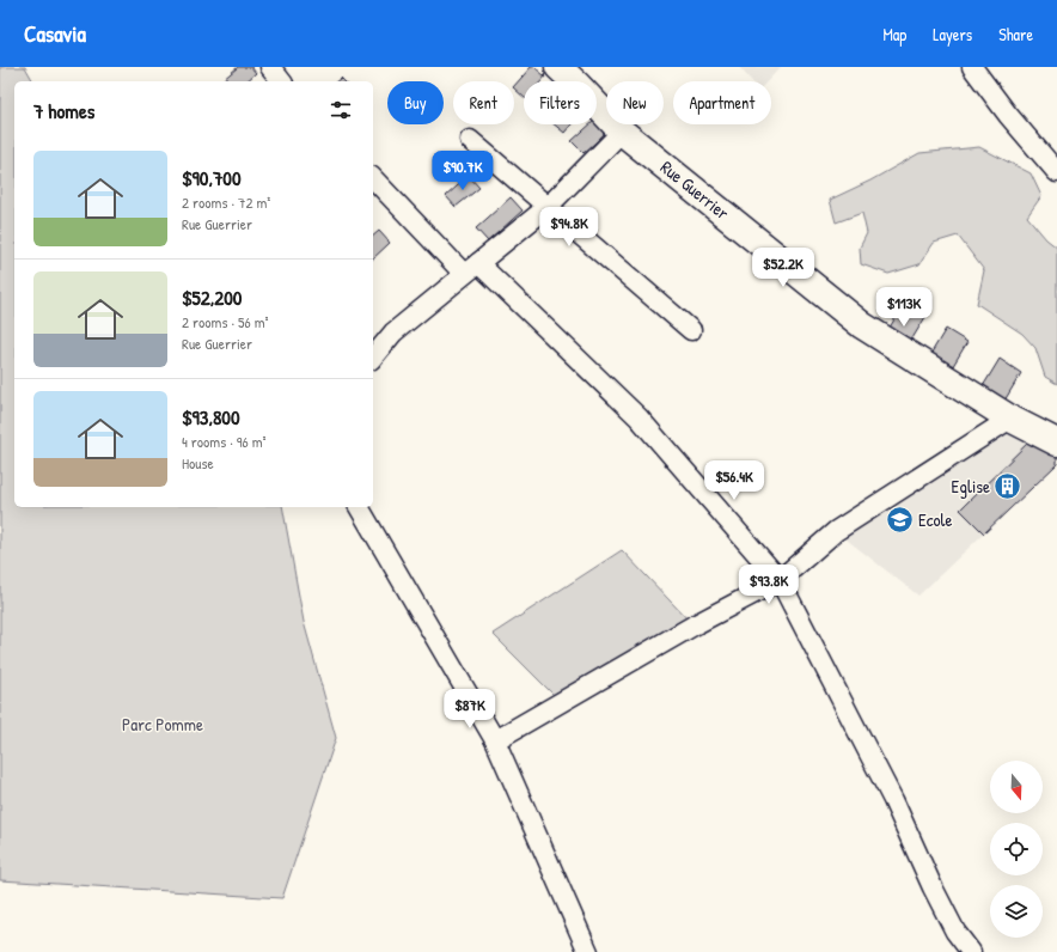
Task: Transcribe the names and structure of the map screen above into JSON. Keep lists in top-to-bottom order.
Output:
{
  "streets": {
    "main road": ["Rue Guerrier"]
  },
  "parks": ["Parc Pomme"],
  "places": {
    "building": ["Eglise"],
    "school or university": ["Ecole"]
  },
  "north": "bottom",
  "page": {
    "header": "Casavia",
    "nav": ["Map", "Layers", "Share"],
    "chip": [
      "Buy",
      "Rent",
      "Filters",
      "New",
      "Apartment"
    ],
    "heading": "7 homes",
    "list": [
      {
        "name": "$90,700",
        "note": "2 rooms · 72 m² · Rue Guerrier"
      },
      {
        "name": "$52,200",
        "note": "2 rooms · 56 m² · Rue Guerrier"
      },
      {
        "name": "$93,800",
        "note": "4 rooms · 96 m² · House"
      }
    ],
    "price": [
      "$90.7K",
      "$94.8K",
      "$52.2K",
      "$113K",
      "$56.4K",
      "$93.8K",
      "$87K"
    ]
  }
}
